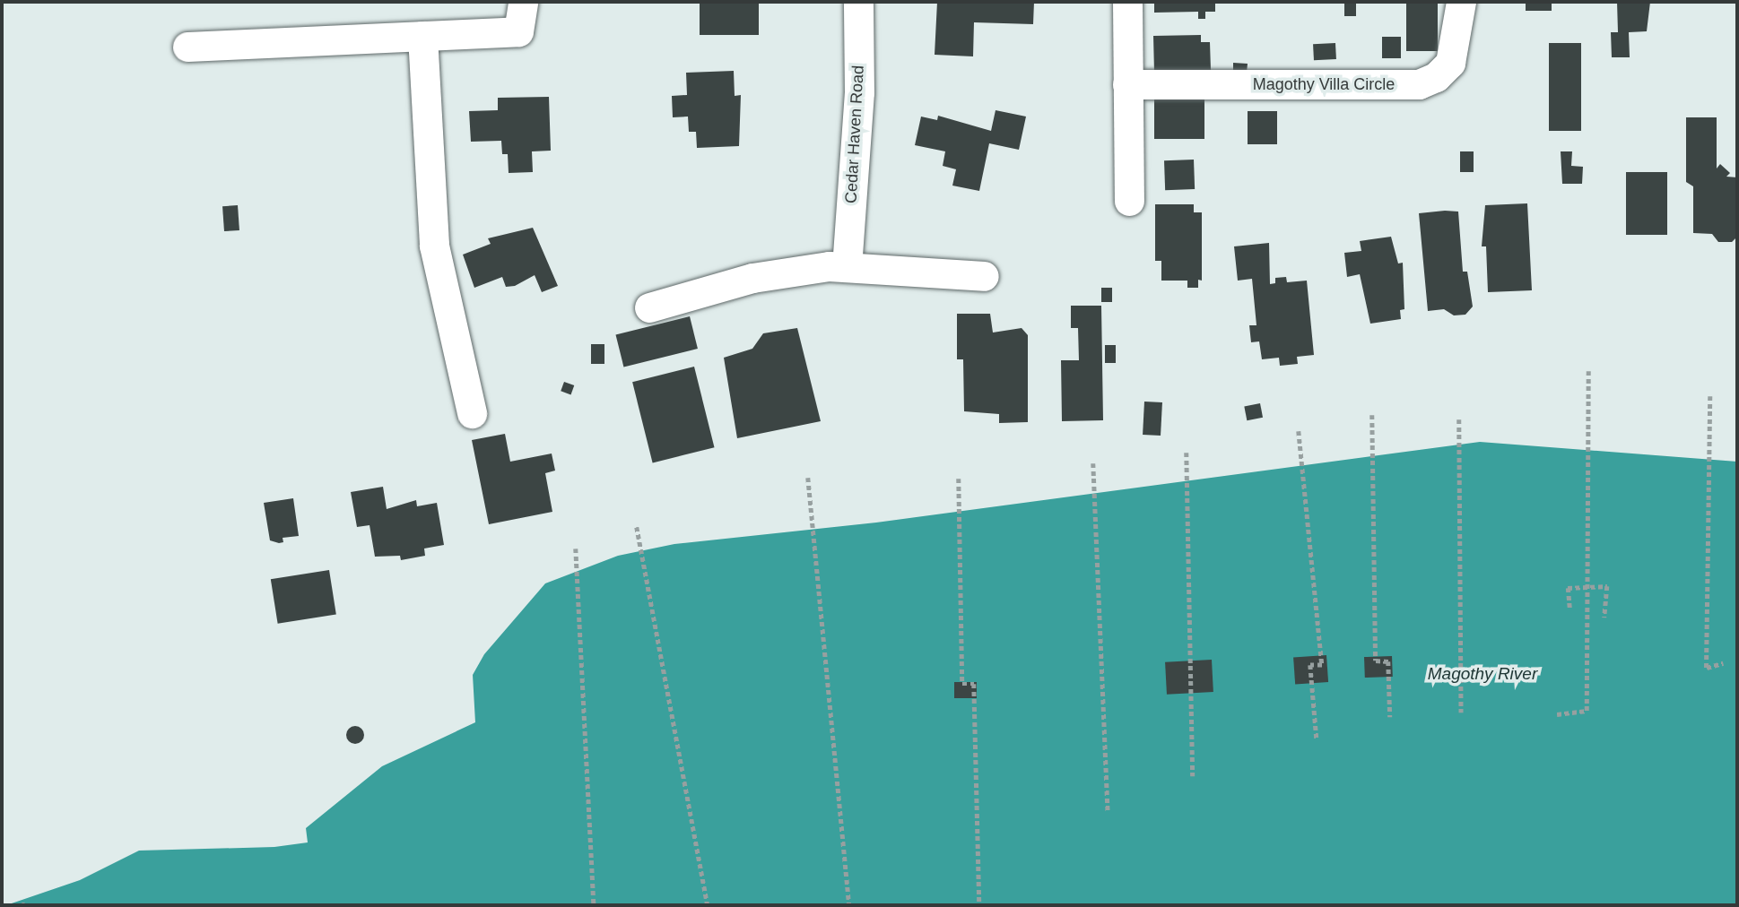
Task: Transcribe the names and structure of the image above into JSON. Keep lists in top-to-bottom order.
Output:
{
  "streets": {
    "street": ["Magothy Villa Circle", "Cedar Haven Road"]
  },
  "water": ["Magothy River"]
}
